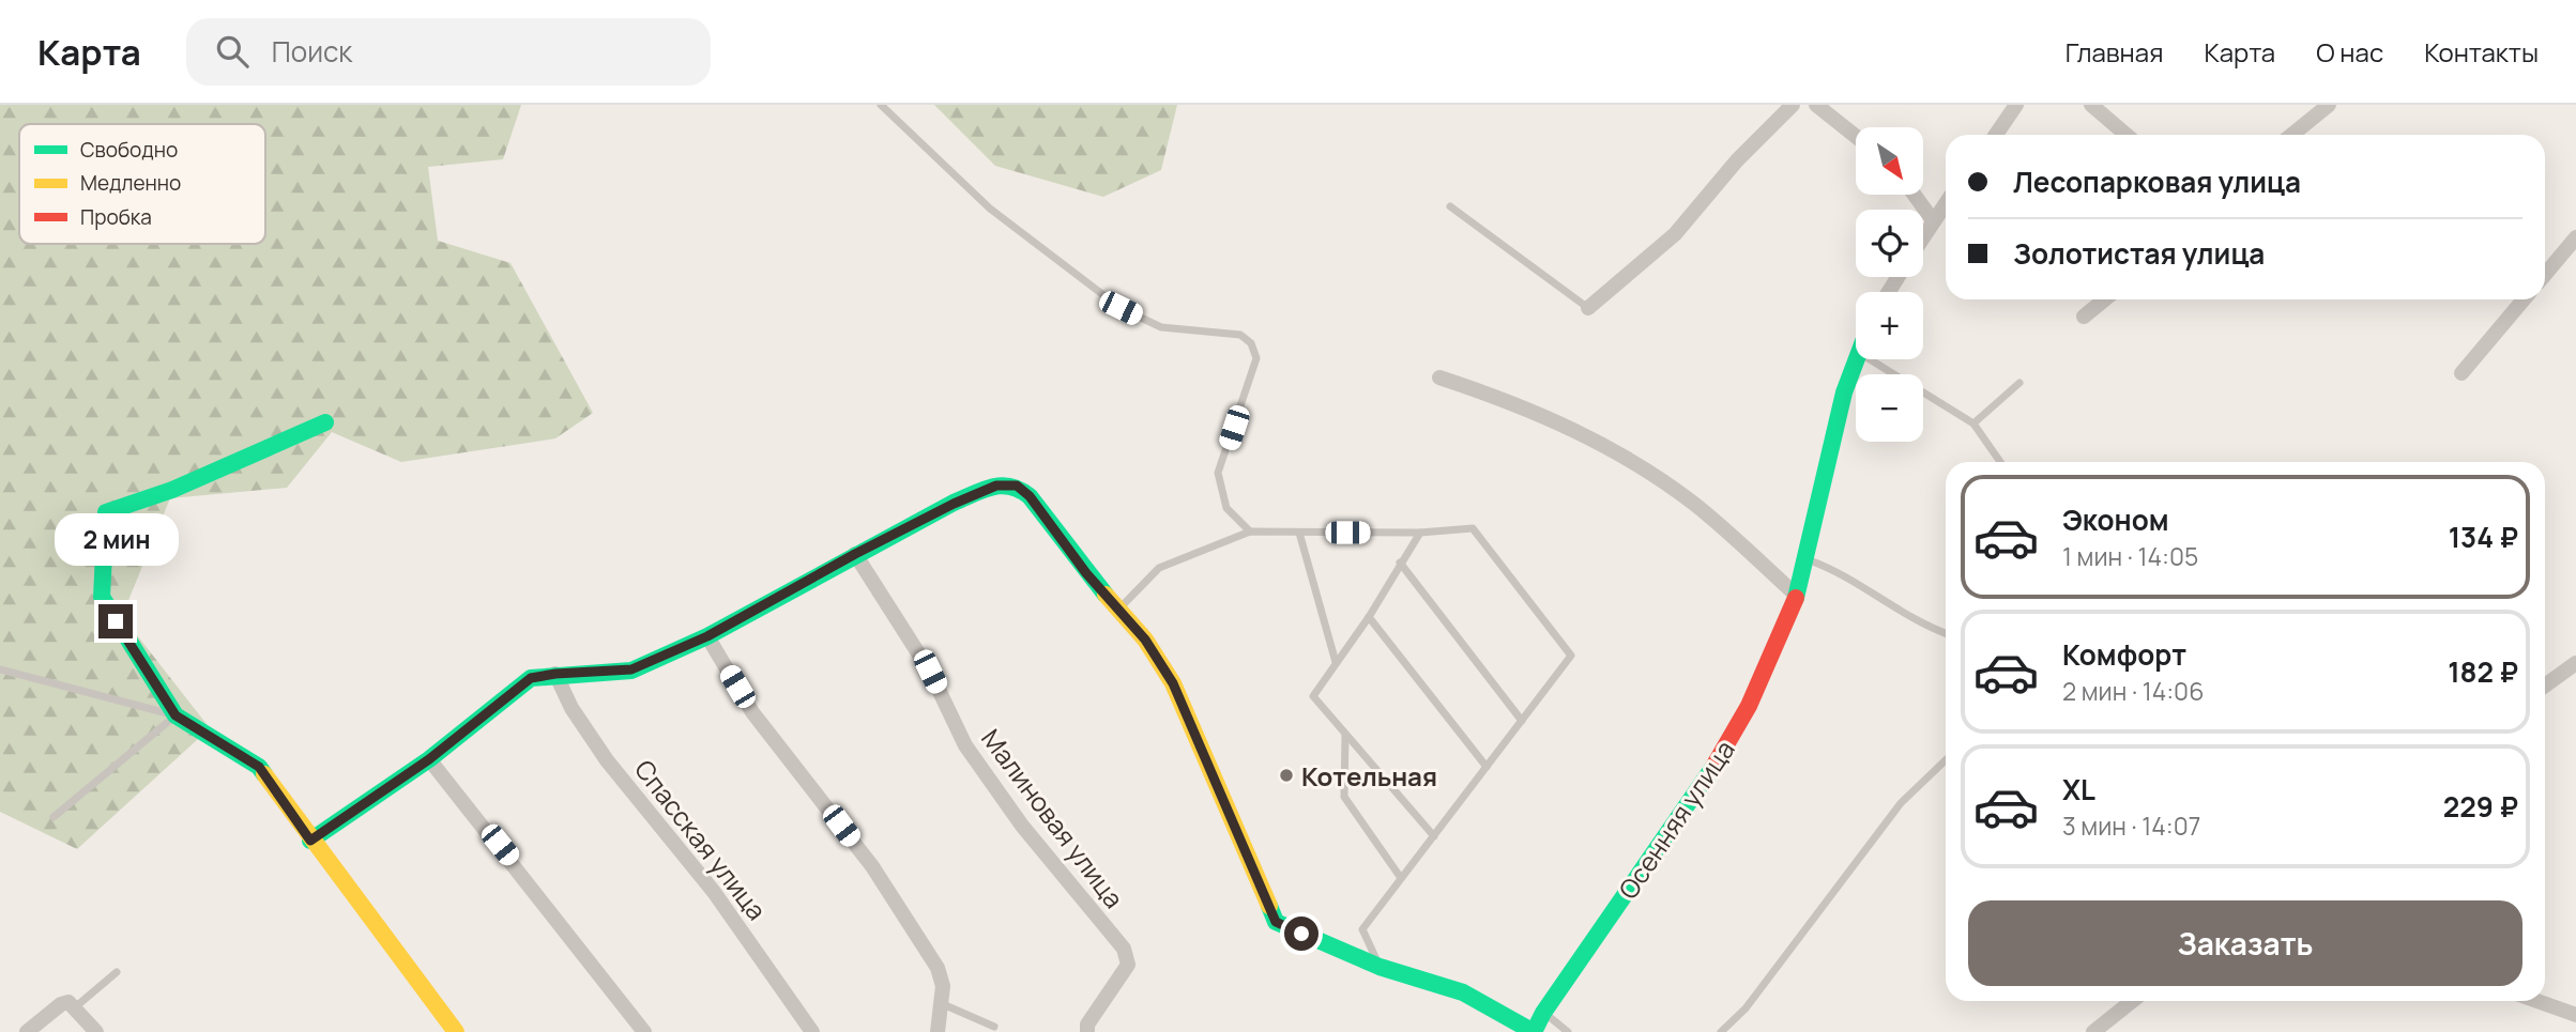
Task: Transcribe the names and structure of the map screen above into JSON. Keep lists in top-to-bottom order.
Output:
{
  "streets": {
    "street": ["Малиновая улица", "Осенняя улица", "Спасская улица"]
  },
  "places": ["Котельная"],
  "legend": ["Свободно", "Медленно", "Пробка"],
  "north": "bottom right",
  "page": {
    "header": "Карта",
    "search": "Поиск",
    "nav": [
      "Главная",
      "Карта",
      "О нас",
      "Контакты"
    ],
    "map_buttons": ["+", "−"],
    "banner": ["Лесопарковая улица", "Золотистая улица"],
    "list": [
      {
        "name": "Эконом",
        "note": "1 мин · 14:05",
        "value": "134 ₽"
      },
      {
        "name": "Комфорт",
        "note": "2 мин · 14:06",
        "value": "182 ₽"
      },
      {
        "name": "XL",
        "note": "3 мин · 14:07",
        "value": "229 ₽"
      }
    ],
    "bubble": "2 мин",
    "buttons": "Заказать"
  }
}
